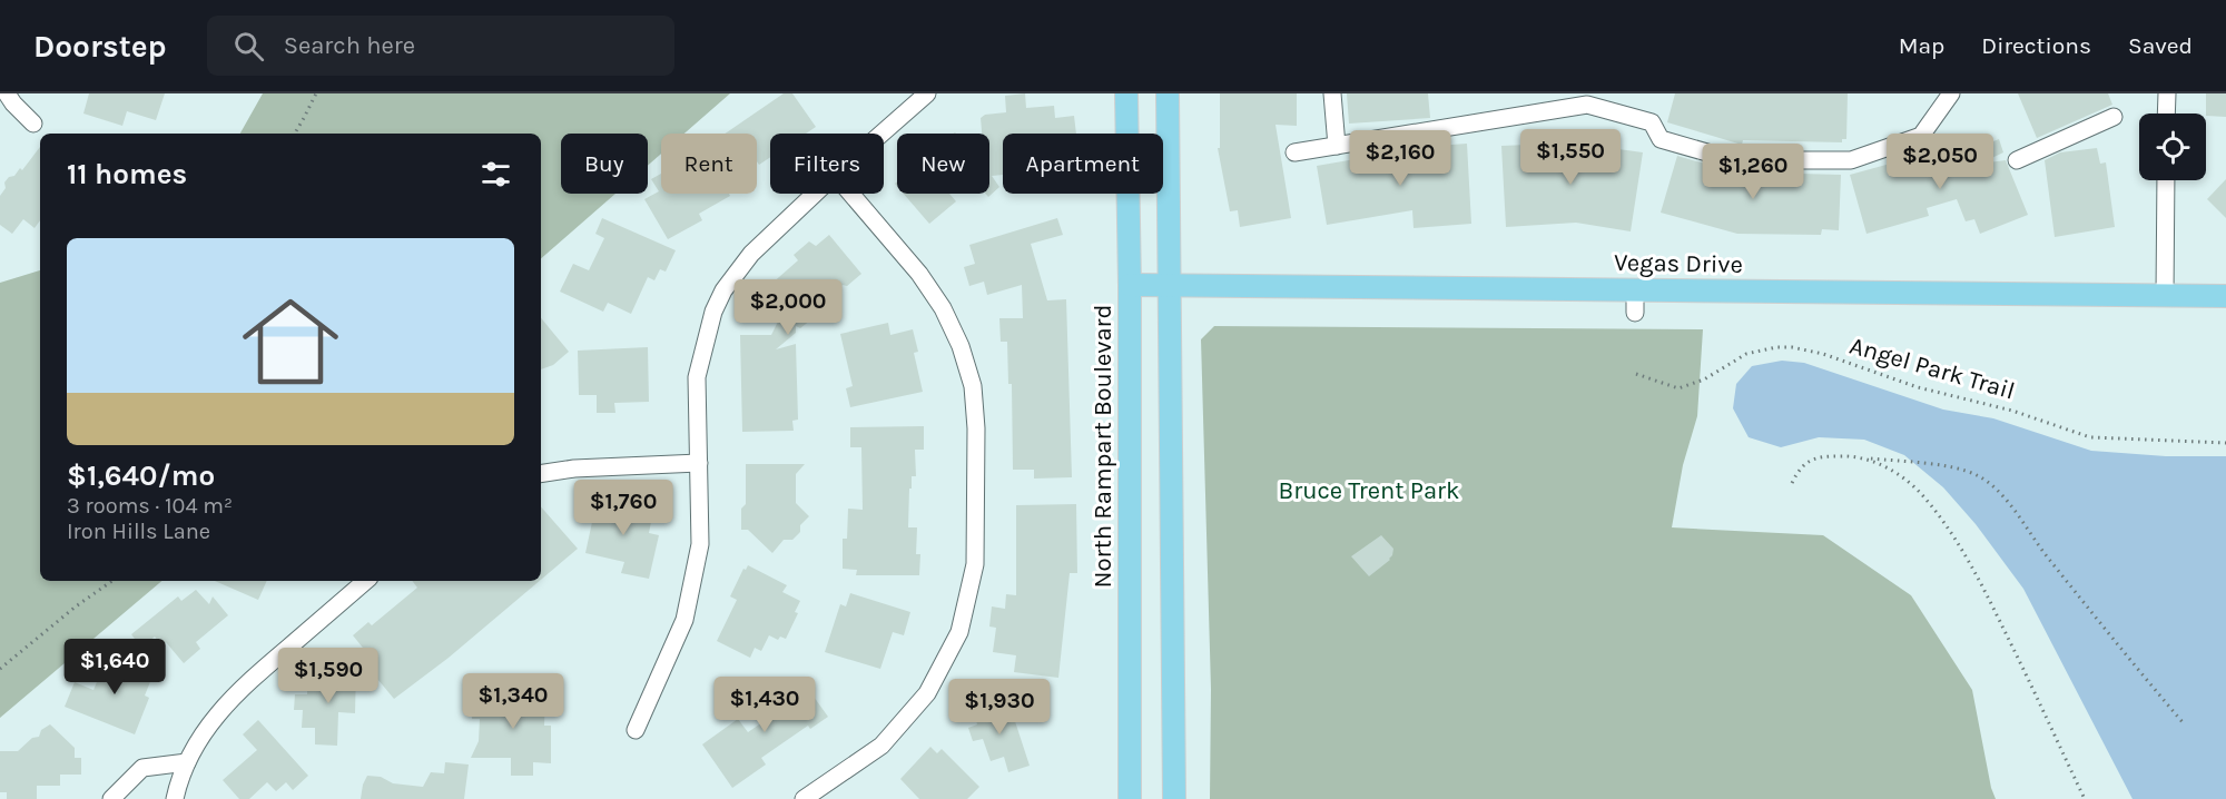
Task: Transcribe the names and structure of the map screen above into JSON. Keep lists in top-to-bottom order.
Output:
{
  "streets": {
    "main road": ["Vegas Drive", "North Rampart Boulevard"],
    "path": ["Angel Park Trail"]
  },
  "crossings": [
    ["Vegas Drive", "North Rampart Boulevard"]
  ],
  "parks": ["Bruce Trent Park"],
  "page": {
    "header": "Doorstep",
    "search": "Search here",
    "nav": ["Map", "Directions", "Saved"],
    "price": [
      "$1,550",
      "$2,160",
      "$2,050",
      "$1,260",
      "$2,000",
      "$1,760",
      "$1,640",
      "$1,590",
      "$1,340",
      "$1,430",
      "$1,930"
    ],
    "chip": [
      "Buy",
      "Rent",
      "Filters",
      "New",
      "Apartment"
    ],
    "heading": "11 homes",
    "list": [
      {
        "name": "$1,640/mo",
        "note": "3 rooms · 104 m² · Iron Hills Lane"
      }
    ]
  }
}
